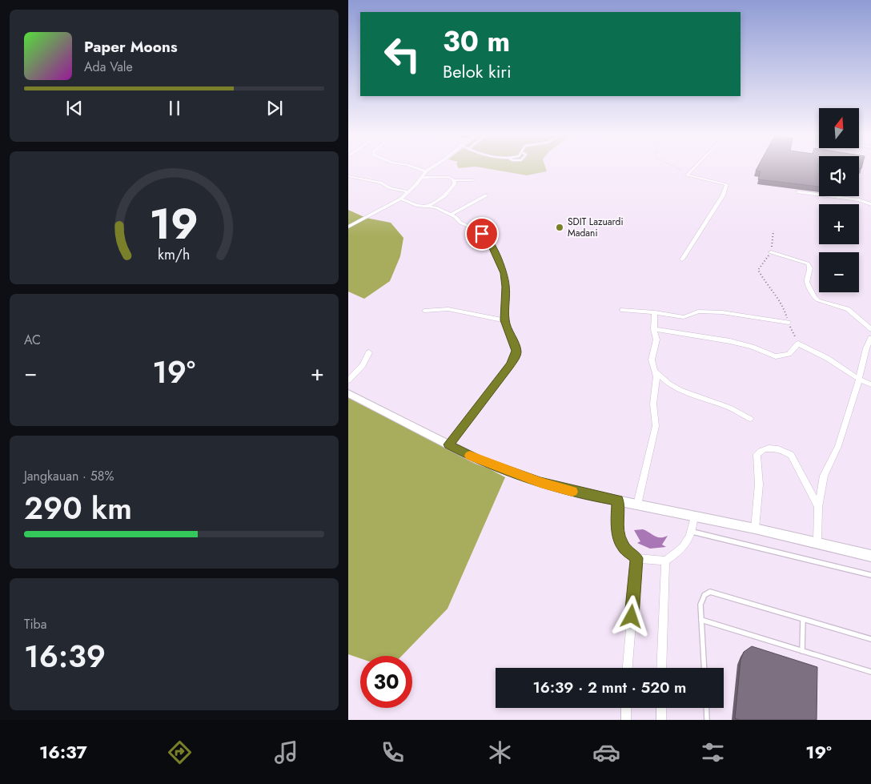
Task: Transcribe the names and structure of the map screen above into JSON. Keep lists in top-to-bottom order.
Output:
{
  "places": ["SDIT Lazuardi Madani"],
  "north": "top",
  "page": {
    "turn": ["30 m", "Belok kiri"],
    "song": ["Paper Moons", "Ada Vale"],
    "map_buttons": ["+", "−"],
    "tile": [
      "AC",
      ["Jangkauan · 58%", "290 km"],
      ["Tiba", "16:39"]
    ],
    "heat": ["−", "19°", "+"],
    "limit": "30",
    "trip": "16:39 · 2 mnt · 520 m",
    "tabs": ["16:37", "19°"],
    "gauge": ["19", "km/h"]
  }
}
